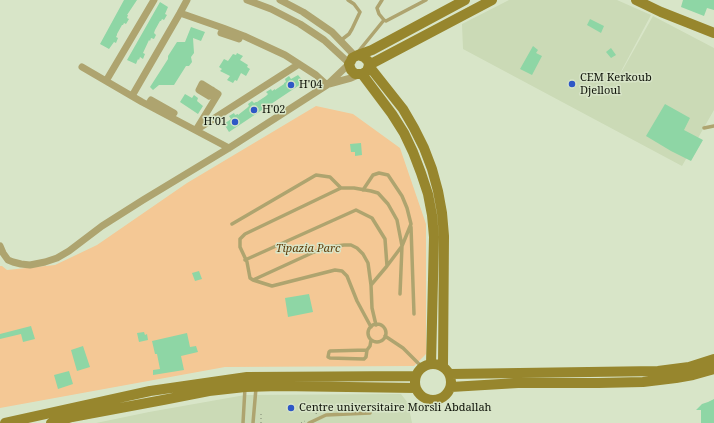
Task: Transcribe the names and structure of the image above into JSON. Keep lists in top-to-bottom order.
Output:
{
  "parks": ["Tipazia Parc"],
  "places": [
    "CEM Kerkoub Djelloul",
    "H'04",
    "H'02",
    "H'01",
    "Centre universitaire Morsli Abdallah"
  ]
}
